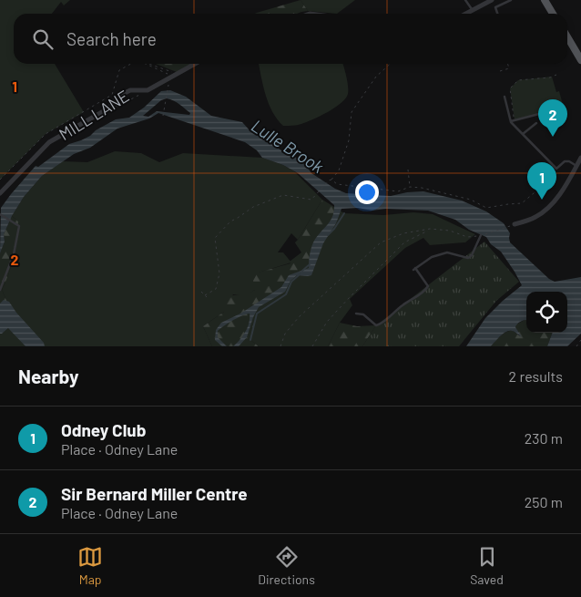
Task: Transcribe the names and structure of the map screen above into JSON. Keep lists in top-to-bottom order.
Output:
{
  "streets": {
    "street": ["MILL LANE"]
  },
  "water": ["Lulle Brook"],
  "page": {
    "search": "Search here",
    "pins": ["2", "1"],
    "heading": ["Nearby", "2 results"],
    "list": [
      {
        "mark": "1",
        "name": "Odney Club",
        "note": "Place · Odney Lane",
        "value": "230 m"
      },
      {
        "mark": "2",
        "name": "Sir Bernard Miller Centre",
        "note": "Place · Odney Lane",
        "value": "250 m"
      }
    ],
    "nav": ["Map", "Directions", "Saved"]
  },
  "grid": {
    "rows": ["1", "2"]
  }
}
